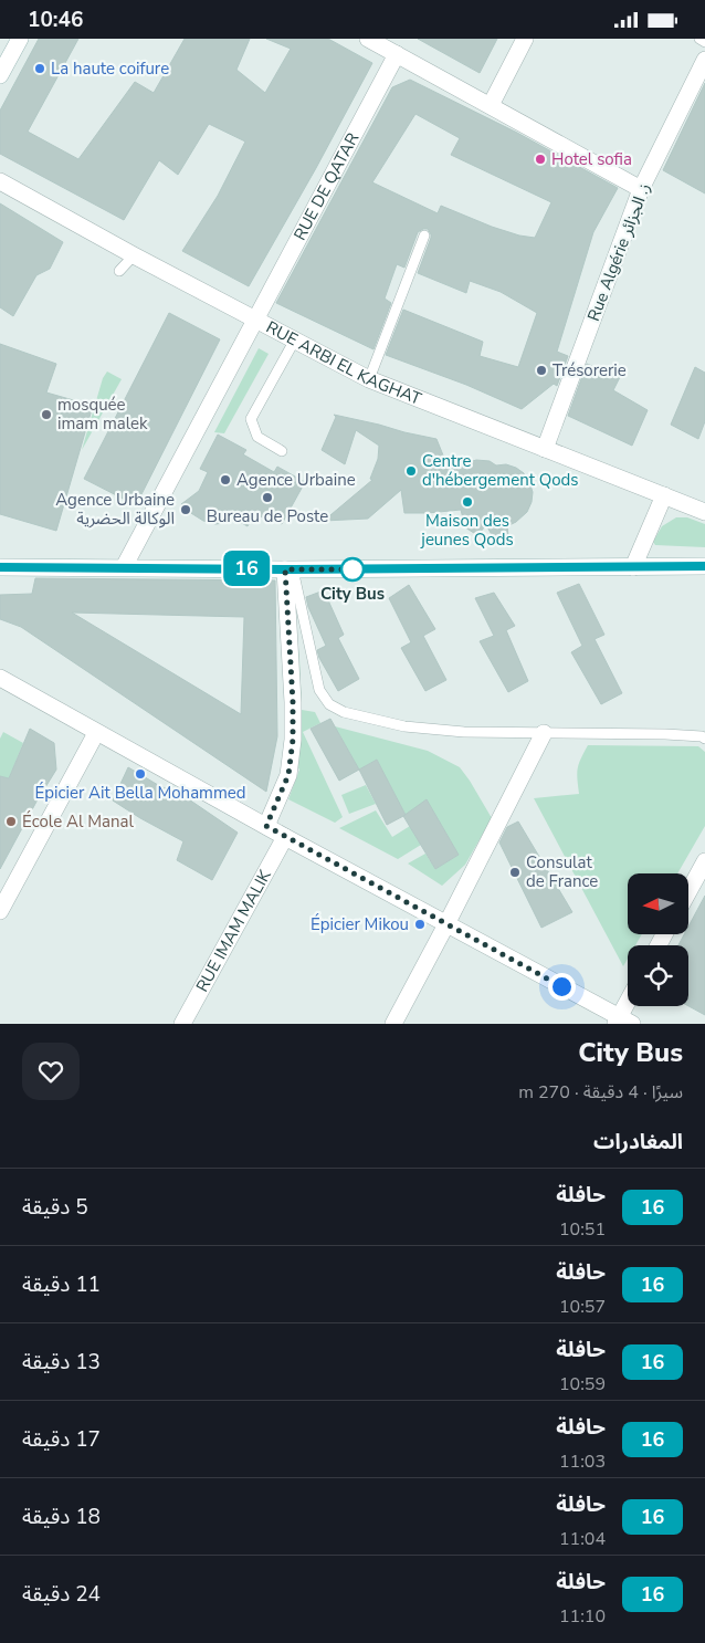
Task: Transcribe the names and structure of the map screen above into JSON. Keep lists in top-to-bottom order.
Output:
{
  "streets": {
    "street": [
      "RUE DE QATAR",
      "Rue Algérie ز. الجزائر",
      "RUE ARBI EL KAGHAT",
      "RUE IMAM MALIK"
    ]
  },
  "crossings": [
    ["RUE DE QATAR", "RUE ARBI EL KAGHAT"],
    ["Rue Algérie ز. الجزائر", "RUE ARBI EL KAGHAT"]
  ],
  "places": [
    "La haute coifure",
    "Hotel sofia",
    "Trésorerie",
    "mosquée imam malek",
    "Centre d'hébergement Qods",
    "Agence Urbaine",
    "Bureau de Poste",
    "Maison des jeunes Qods",
    "Agence Urbaine الوكالة الحضرية",
    "City Bus",
    "Épicier Ait Bella Mohammed",
    "École Al Manal",
    "Consulat de France",
    "Épicier Mikou"
  ],
  "lines": ["bus line 16"],
  "north": "left",
  "page": {
    "status": "10:46",
    "on_map": "16",
    "heading": [
      ["City Bus", "سيرًا · 4 دقيقة · 270 m"],
      "المغادرات"
    ],
    "list": [
      {
        "mark": "16",
        "name": "حافلة",
        "note": "10:51",
        "value": "5 دقيقة"
      },
      {
        "mark": "16",
        "name": "حافلة",
        "note": "10:57",
        "value": "11 دقيقة"
      },
      {
        "mark": "16",
        "name": "حافلة",
        "note": "10:59",
        "value": "13 دقيقة"
      },
      {
        "mark": "16",
        "name": "حافلة",
        "note": "11:03",
        "value": "17 دقيقة"
      },
      {
        "mark": "16",
        "name": "حافلة",
        "note": "11:04",
        "value": "18 دقيقة"
      },
      {
        "mark": "16",
        "name": "حافلة",
        "note": "11:10",
        "value": "24 دقيقة"
      }
    ]
  }
}
